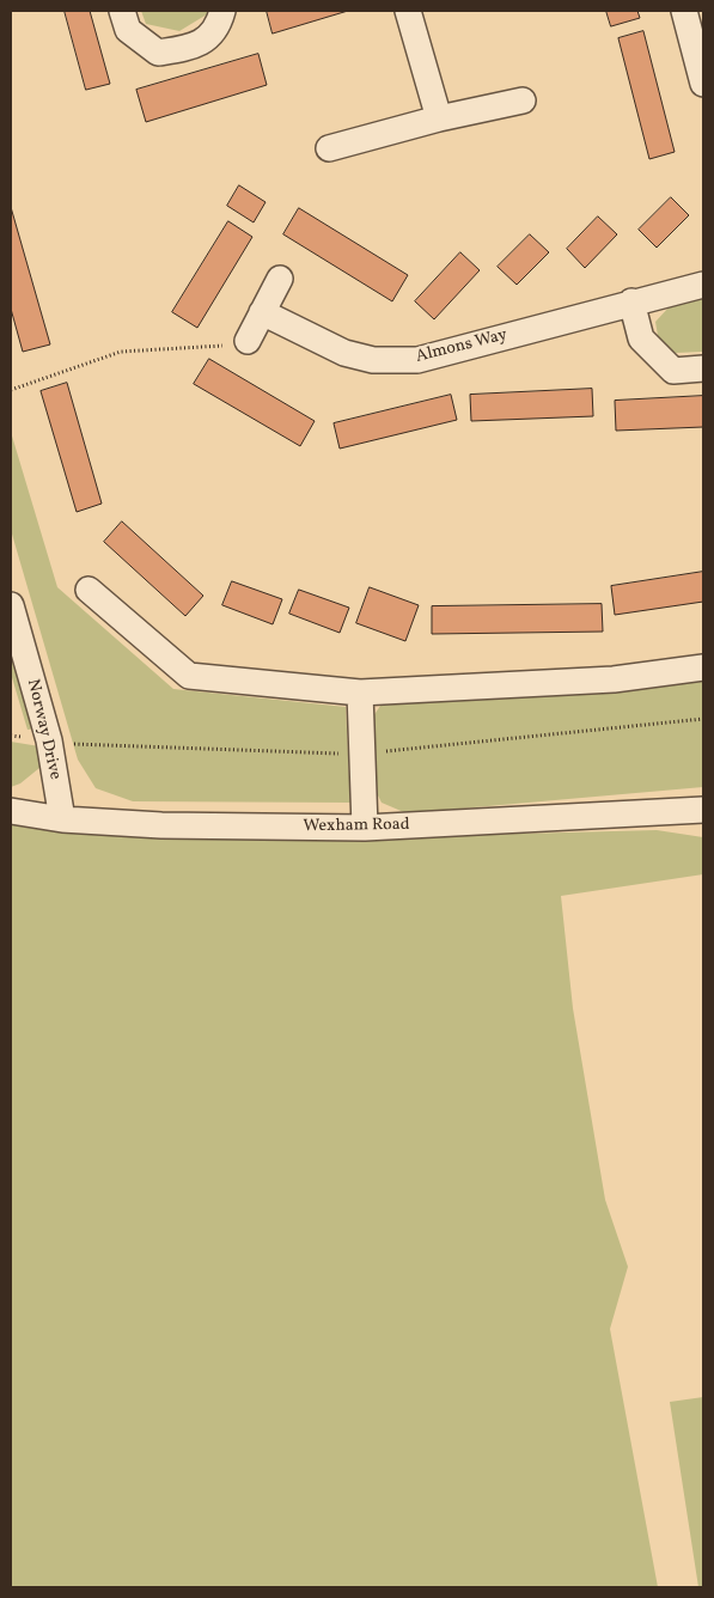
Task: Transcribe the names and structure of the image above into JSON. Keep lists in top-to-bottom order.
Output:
{
  "streets": {
    "street": ["Almons Way", "Norway Drive", "Wexham Road"]
  },
  "crossings": [
    ["Norway Drive", "Wexham Road"]
  ]
}
